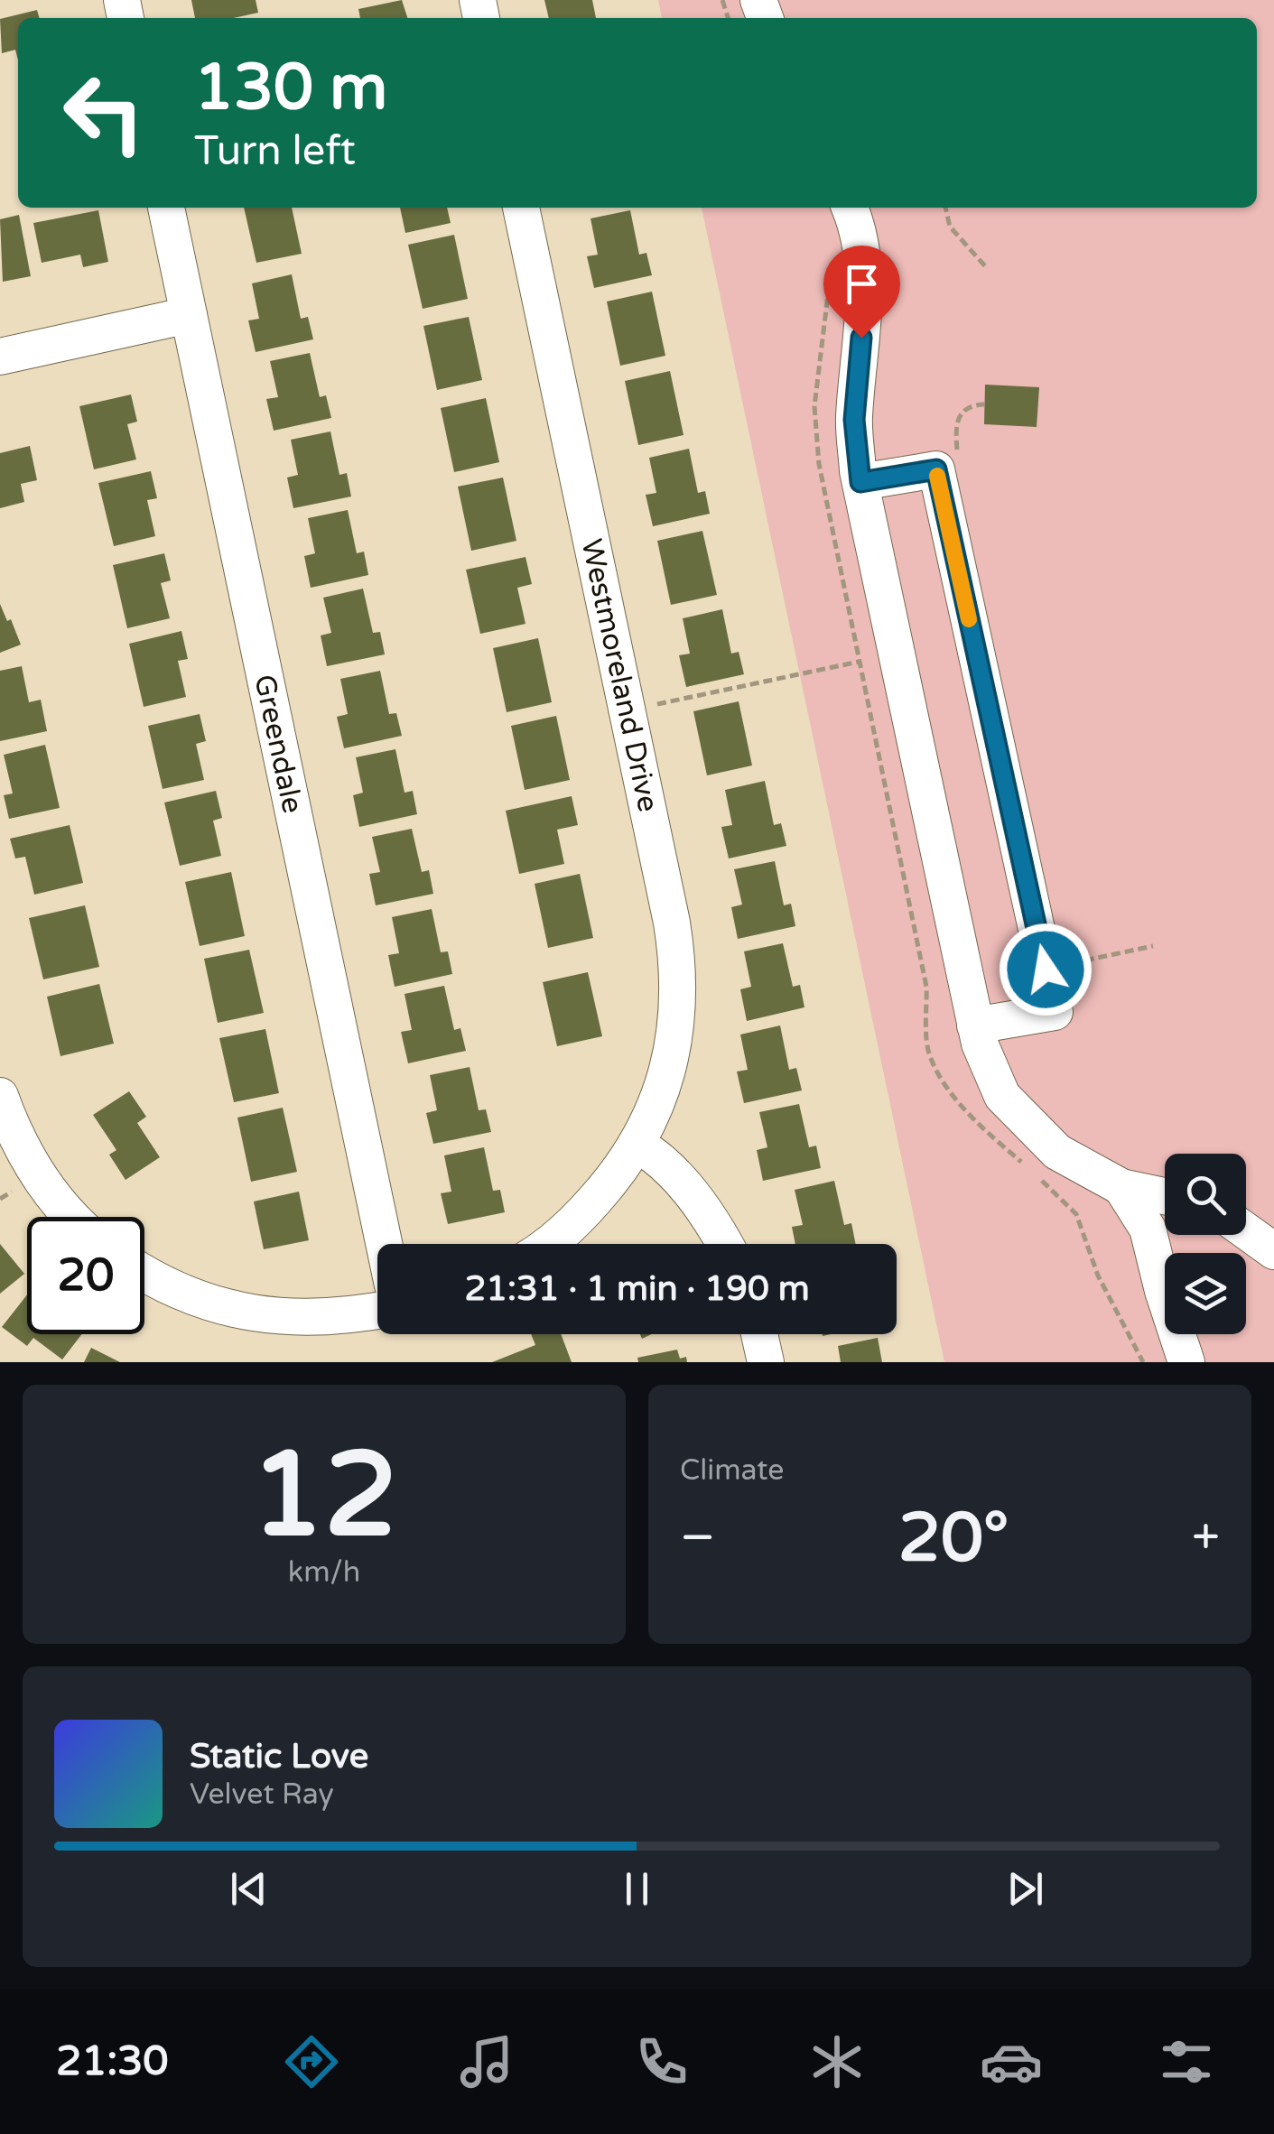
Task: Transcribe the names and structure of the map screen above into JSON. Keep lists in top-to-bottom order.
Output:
{
  "streets": {
    "street": ["Westmoreland Drive", "Greendale"]
  },
  "page": {
    "turn": ["130 m", "Turn left"],
    "limit": "20",
    "trip": "21:31 · 1 min · 190 m",
    "tile": [
      ["12", "km/h"],
      "Climate"
    ],
    "heat": ["−", "20°", "+"],
    "song": ["Static Love", "Velvet Ray"],
    "tabs": "21:30"
  }
}
